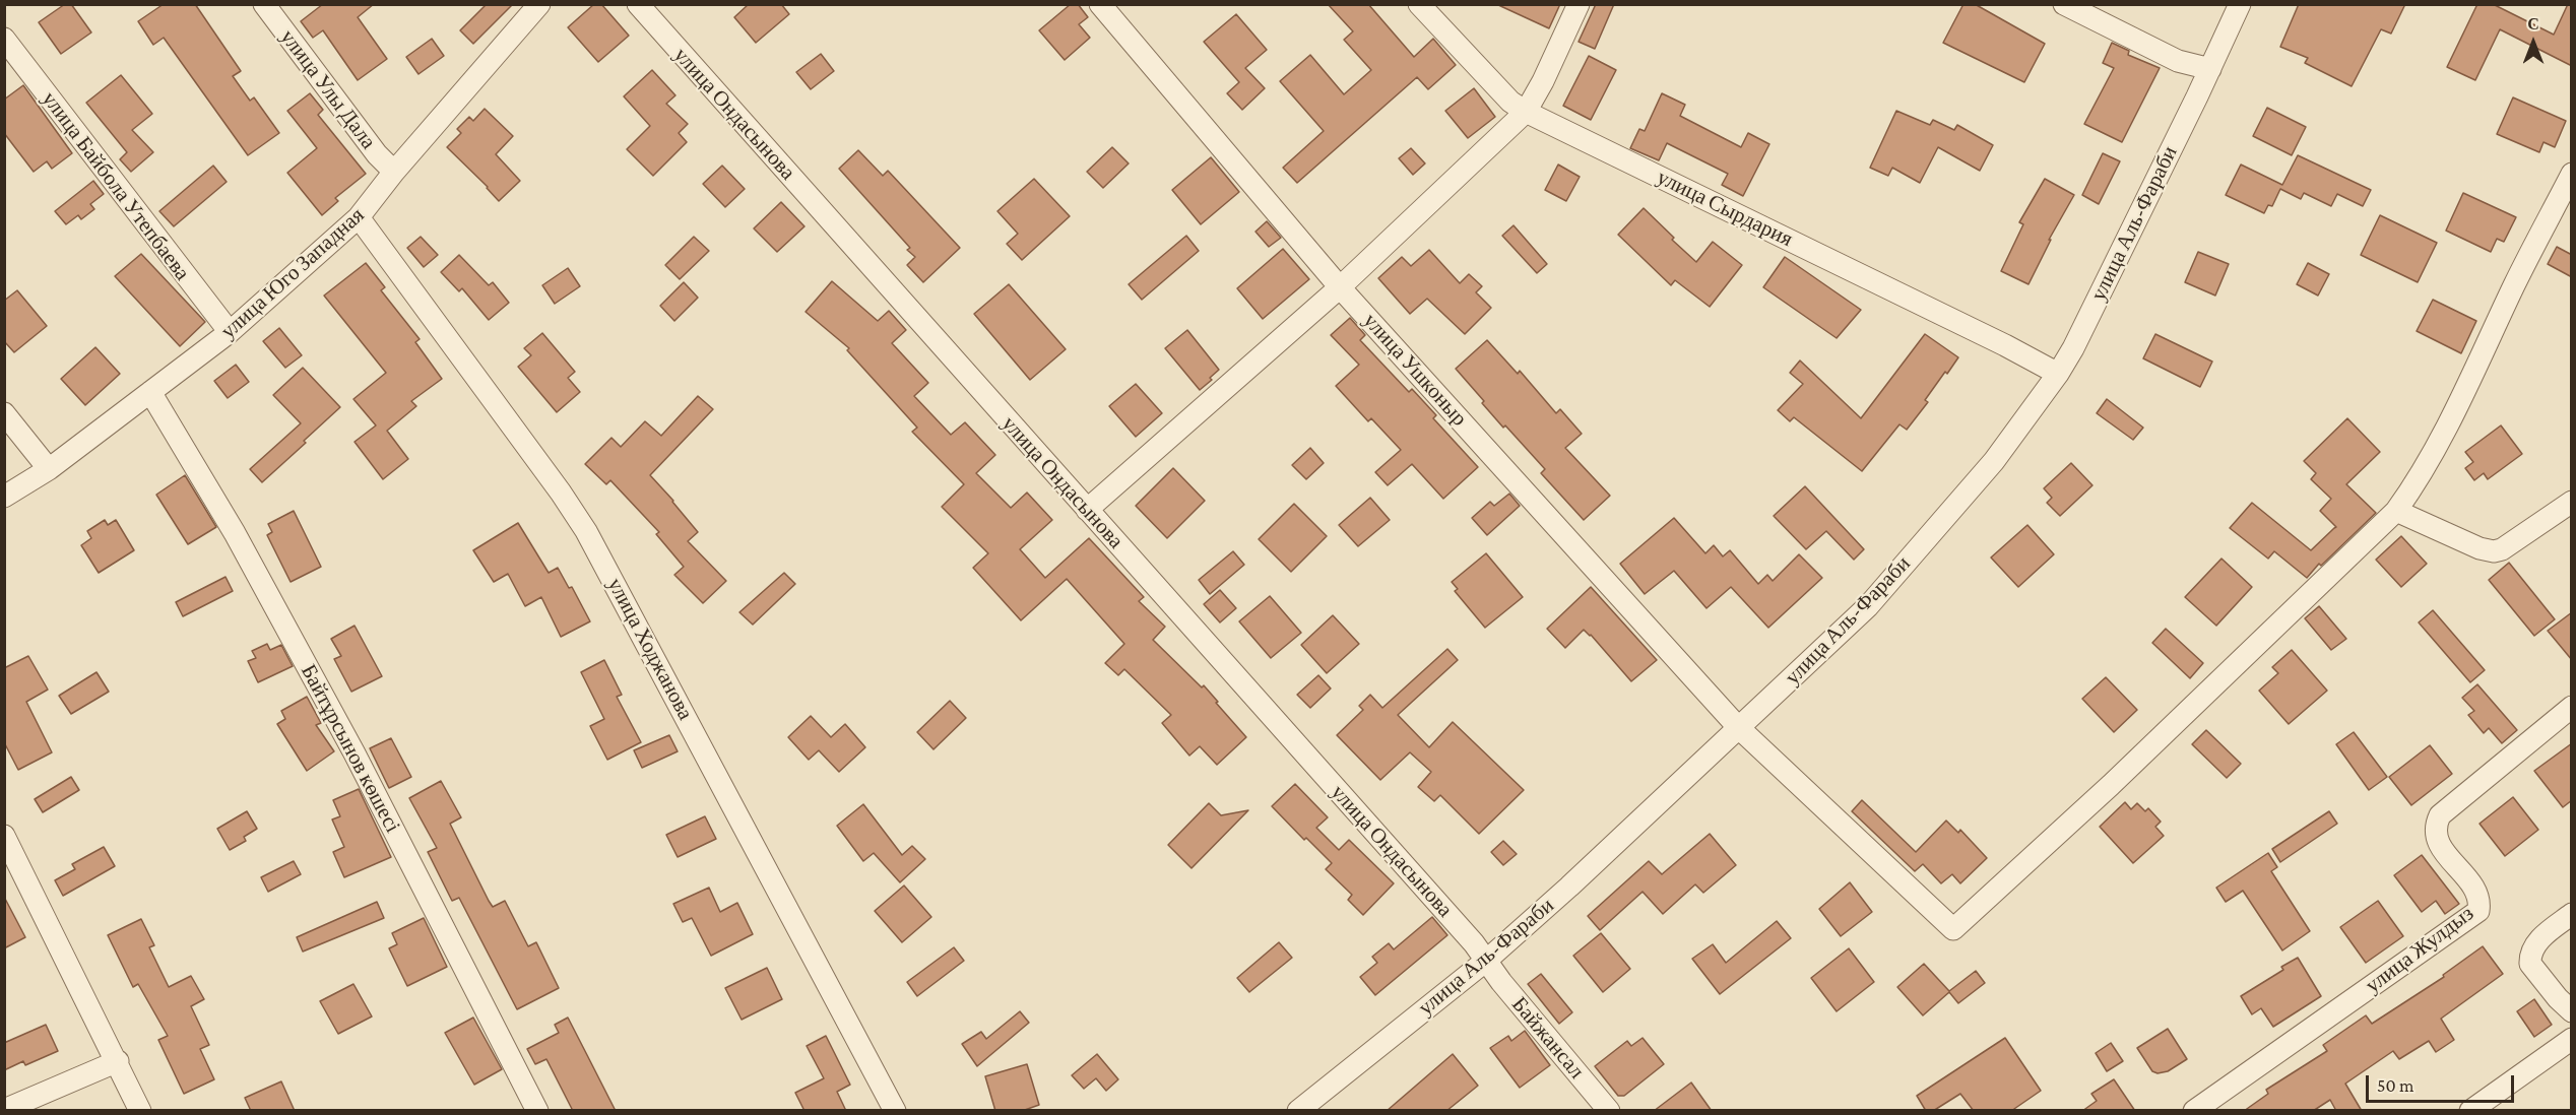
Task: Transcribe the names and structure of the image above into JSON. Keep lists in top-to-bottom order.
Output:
{
  "streets": {
    "street": [
      "улица Улы Дала",
      "улица Ондасынова",
      "улица Байбола Утепбаева",
      "улица Сырдария",
      "улица Аль-Фараби",
      "улица Юго Западная",
      "улица Ушконыр",
      "улица Ходжанова",
      "Байтұрсынов көшесі",
      "улица Жулдыз",
      "Байжансал"
    ]
  },
  "crossings": [
    ["улица Улы Дала", "улица Юго Западная"],
    ["улица Ондасынова", "улица Аль-Фараби"],
    ["улица Ондасынова", "Байжансал"],
    ["улица Байбола Утепбаева", "улица Юго Западная"],
    ["улица Сырдария", "улица Аль-Фараби"],
    ["улица Аль-Фараби", "улица Ушконыр"],
    ["улица Аль-Фараби", "Байжансал"],
    ["улица Юго Западная", "улица Ходжанова"],
    ["улица Юго Западная", "Байтұрсынов көшесі"]
  ],
  "scale_bar": "50 m",
  "north": "top"
}
